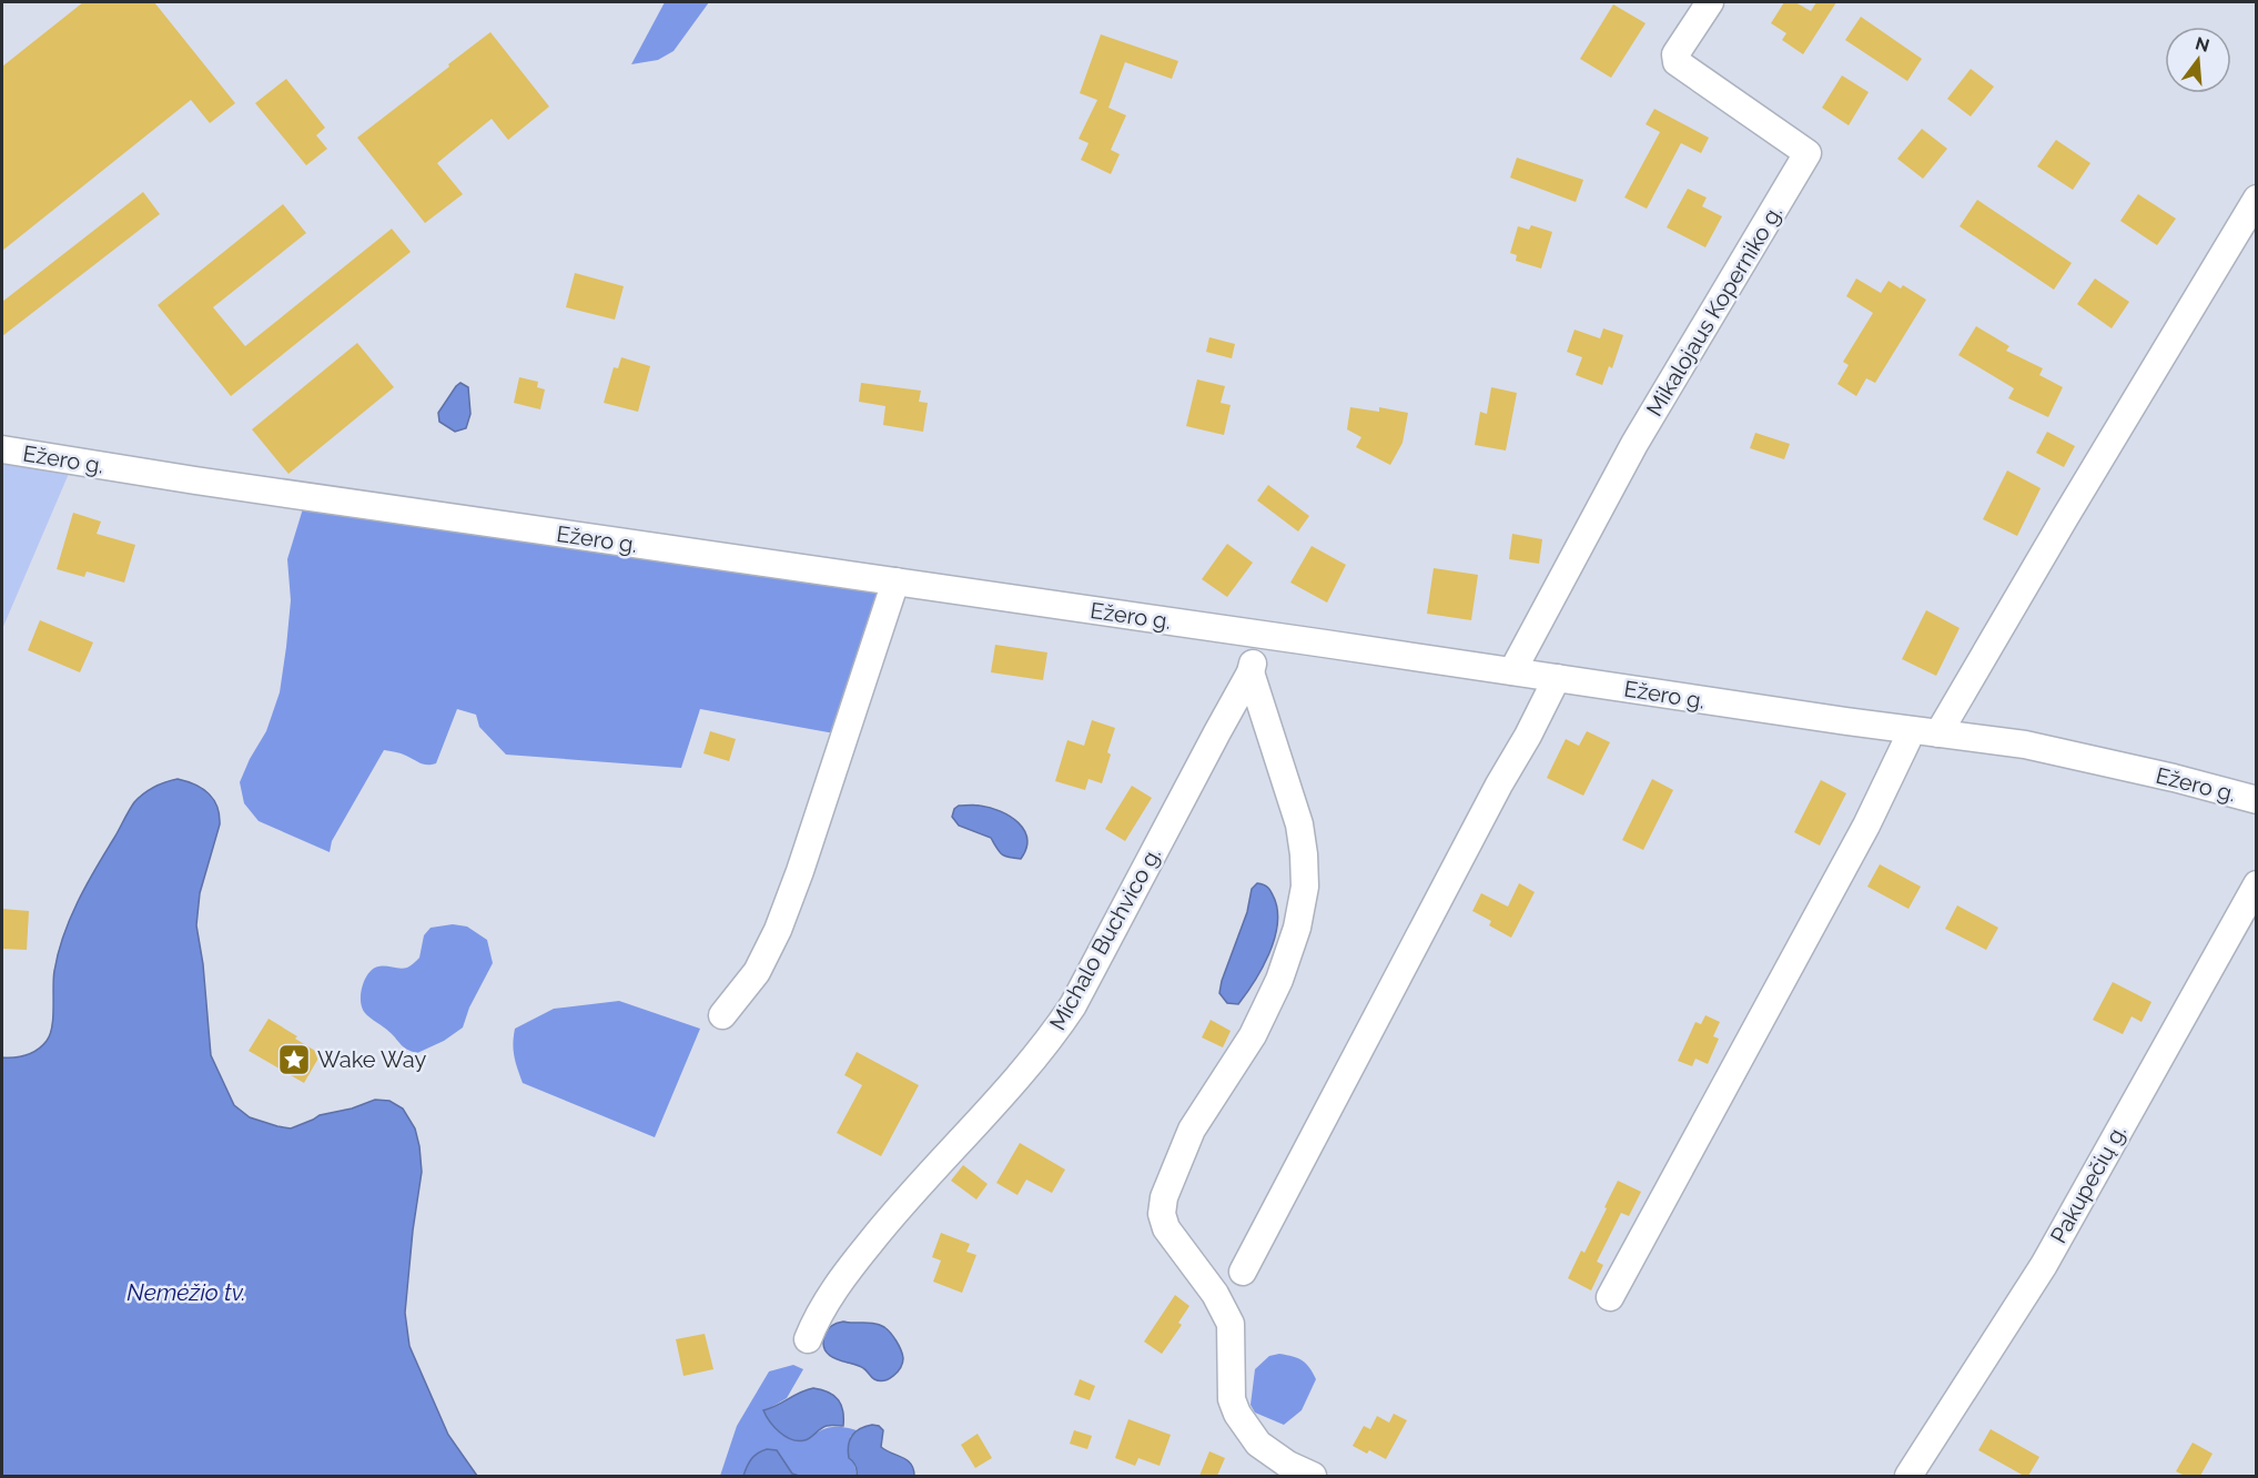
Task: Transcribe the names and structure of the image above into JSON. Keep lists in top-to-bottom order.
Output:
{
  "streets": {
    "street": [
      "Mikalojaus Koperniko g.",
      "Ežero g.",
      "Michalo Buchvico g.",
      "Pakupečių g."
    ]
  },
  "crossings": [
    ["Mikalojaus Koperniko g.", "Ežero g."],
    ["Ežero g.", "Michalo Buchvico g."]
  ],
  "water": ["Nemėžio tv."],
  "places": {
    "place": ["Wake Way"]
  },
  "north": "top"
}
